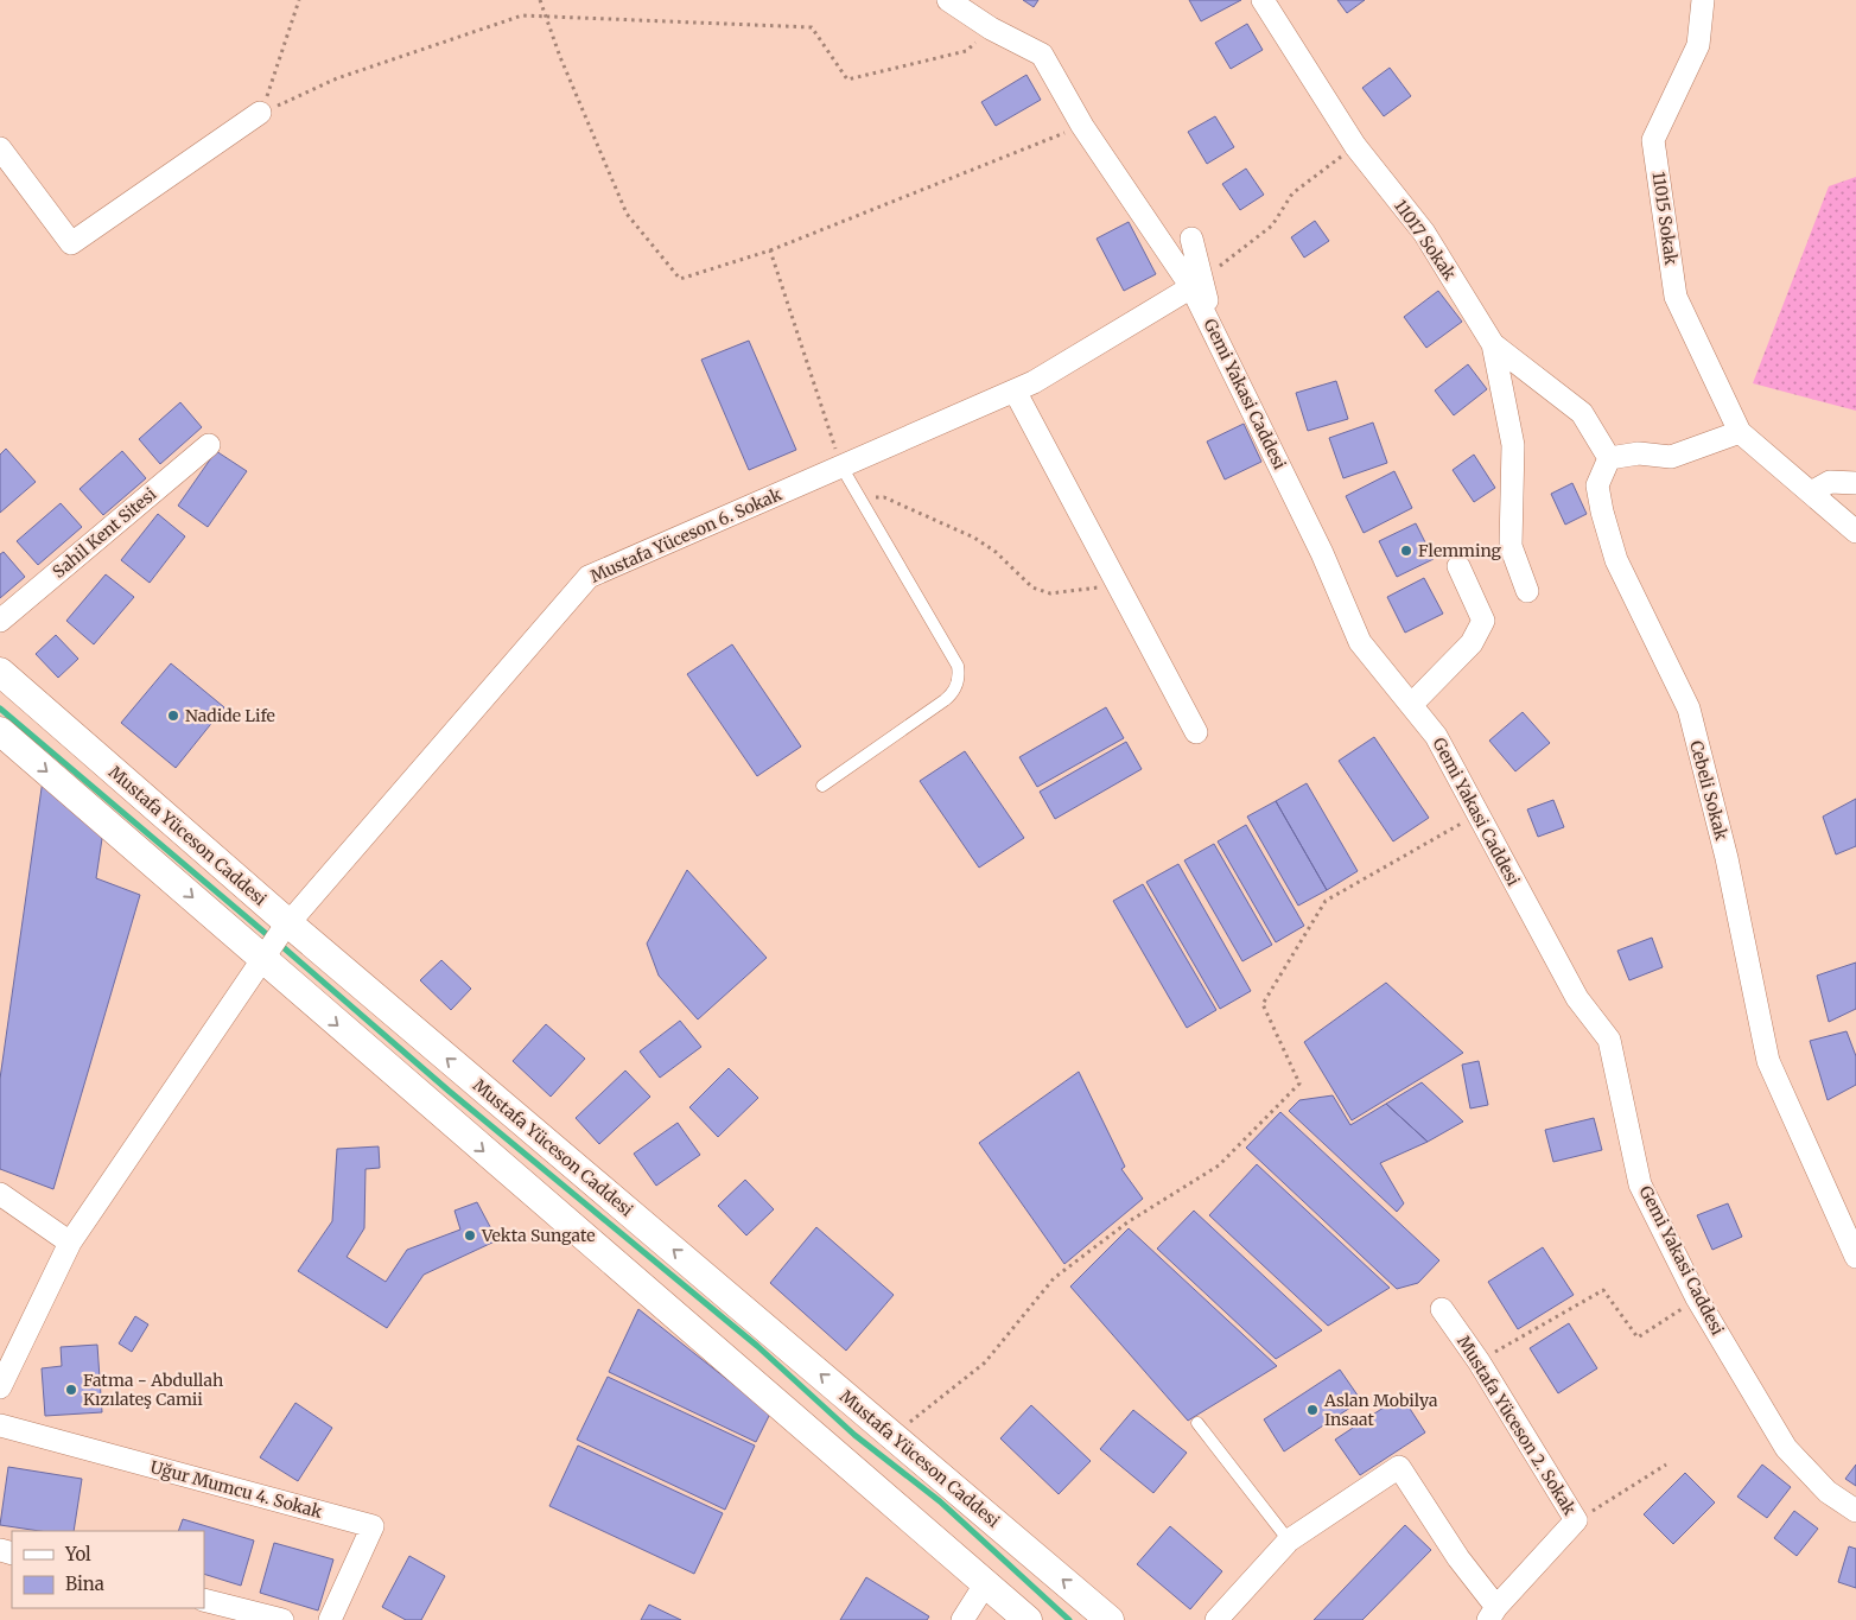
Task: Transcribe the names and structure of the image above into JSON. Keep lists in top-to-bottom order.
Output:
{
  "streets": {
    "street": [
      "11015 Sokak",
      "11017 Sokak",
      "Gemi Yakasi Caddesi",
      "Sahil Kent Sitesi",
      "Mustafa Yüceson 6. Sokak",
      "Cebeli Sokak",
      "Mustafa Yüceson Caddesi",
      "Mustafa Yüceson 2. Sokak",
      "Uğur Mumcu 4. Sokak"
    ]
  },
  "crossings": [
    ["11017 Sokak", "Cebeli Sokak"],
    ["Gemi Yakasi Caddesi", "Mustafa Yüceson 6. Sokak"],
    ["Mustafa Yüceson 6. Sokak", "Mustafa Yüceson Caddesi"]
  ],
  "places": [
    "Flemming",
    "Nadide Life",
    "Vekta Sungate",
    "Fatma - Abdullah Kızılateş Camii",
    "Aslan Mobilya Insaat"
  ],
  "legend": ["Yol", "Bina"]
}
